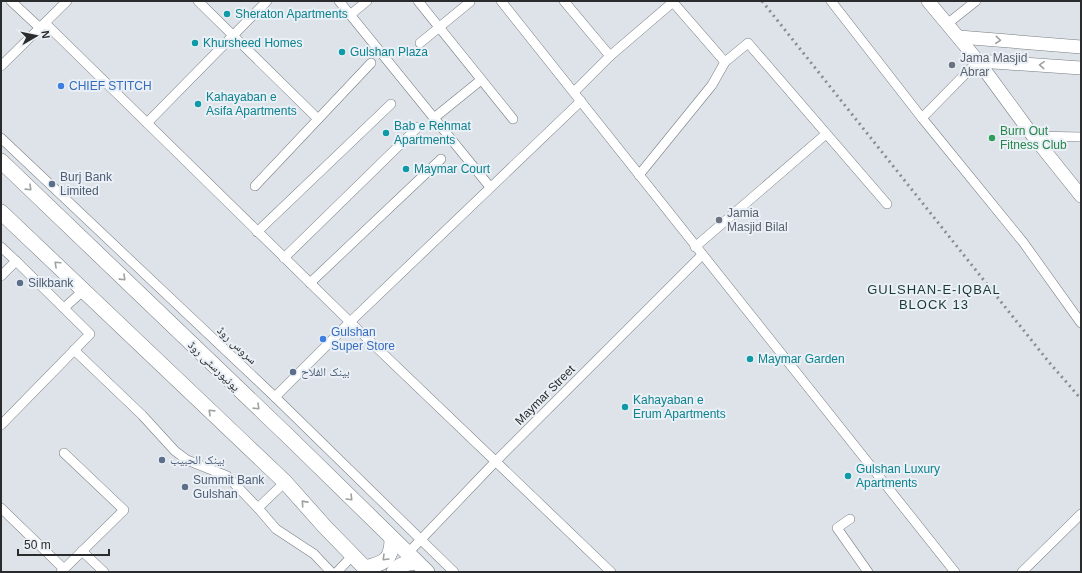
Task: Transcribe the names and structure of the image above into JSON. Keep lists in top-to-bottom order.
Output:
{
  "streets": {
    "main road": ["یونیورسٹی روڈ"],
    "street": ["سروس روڈ", "Maymar Street"]
  },
  "crossings": [
    ["سروس روڈ", "Maymar Street"],
    ["یونیورسٹی روڈ", "Maymar Street"]
  ],
  "districts": ["GULSHAN-E-IQBAL BLOCK 13"],
  "places": [
    "Sheraton Apartments",
    "Khursheed Homes",
    "Gulshan Plaza",
    "Jama Masjid Abrar",
    "CHIEF STITCH",
    "Kahayaban e Asifa Apartments",
    "Bab e Rehmat Apartments",
    "Burn Out Fitness Club",
    "Maymar Court",
    "Burj Bank Limited",
    "Jamia Masjid Bilal",
    "Silkbank",
    "Gulshan Super Store",
    "Maymar Garden",
    "بینک الفلاح",
    "Kahayaban e Erum Apartments",
    "بينک الحبيب",
    "Gulshan Luxury Apartments",
    "Summit Bank Gulshan"
  ],
  "scale_bar": "50 m",
  "north": "right"
}
